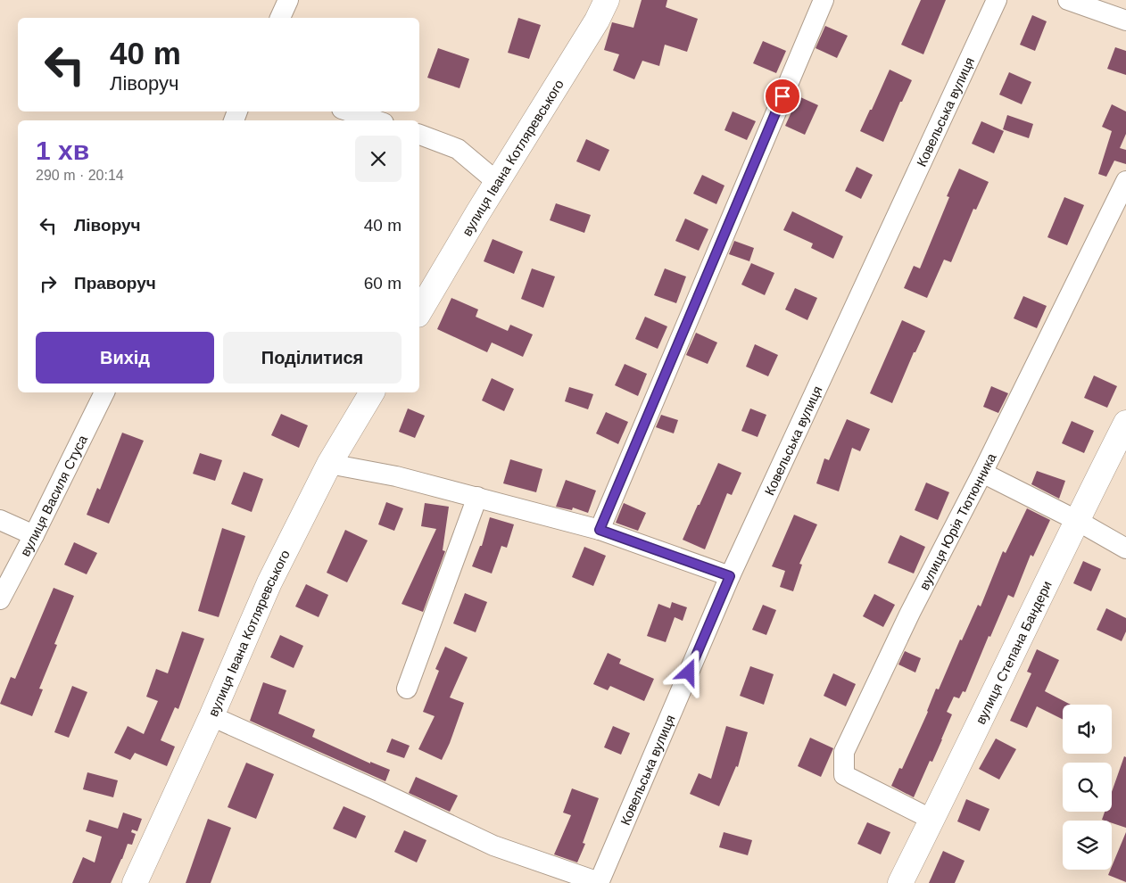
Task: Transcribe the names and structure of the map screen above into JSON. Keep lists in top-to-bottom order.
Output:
{
  "streets": {
    "street": [
      "Ковельська вулиця",
      "вулиця Івана Котляревського",
      "вулиця Василя Стуса",
      "вулиця Юрія Тютюнника",
      "вулиця Степана Бандери"
    ]
  },
  "crossings": [
    ["вулиця Юрія Тютюнника", "вулиця Степана Бандери"]
  ],
  "page": {
    "turn": ["40 m", "Ліворуч"],
    "heading": ["1 хв", "290 m · 20:14"],
    "list": [
      {
        "name": "Ліворуч",
        "value": "40 m"
      },
      {
        "name": "Праворуч",
        "value": "60 m"
      }
    ],
    "buttons": ["Вихід", "Поділитися"]
  }
}
